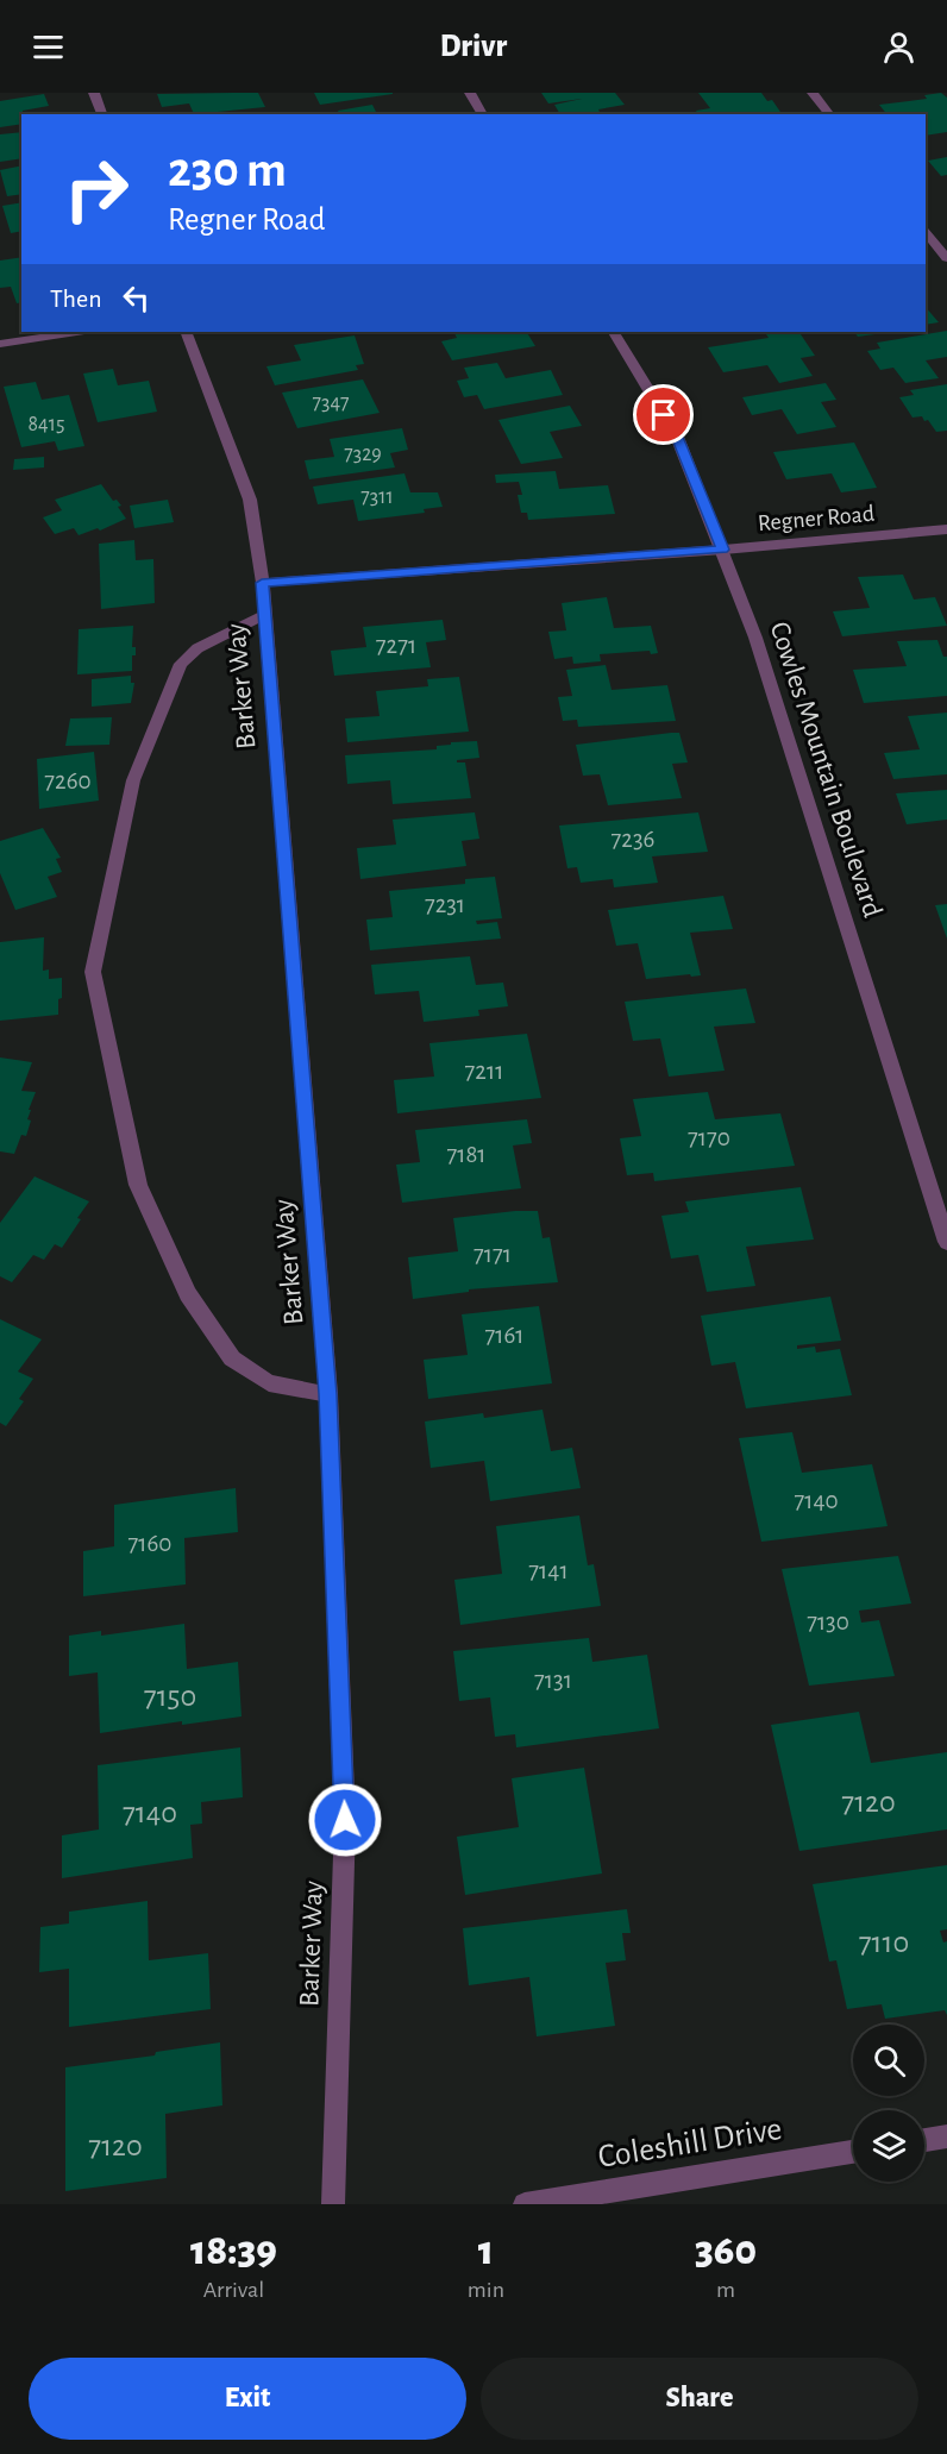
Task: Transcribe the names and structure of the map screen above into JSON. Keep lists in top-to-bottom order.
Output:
{
  "streets": {
    "street": [
      "Regner Road",
      "Barker Way",
      "Cowles Mountain Boulevard",
      "Coleshill Drive"
    ]
  },
  "crossings": [
    ["Regner Road", "Barker Way"],
    ["Regner Road", "Cowles Mountain Boulevard"]
  ],
  "house_numbers": [
    "7347",
    "8415",
    "7329",
    "7311",
    "7271",
    "7260",
    "7236",
    "7231",
    "7211",
    "7170",
    "7181",
    "7171",
    "7161",
    "7140",
    "7160",
    "7141",
    "7130",
    "7131",
    "7150",
    "7120",
    "7140",
    "7110",
    "7120"
  ],
  "page": {
    "header": "Drivr",
    "turn": ["230 m", "Regner Road"],
    "then": "Then",
    "eta": [
      "18:39",
      "Arrival",
      "1",
      "min",
      "360",
      "m"
    ],
    "buttons": ["Exit", "Share"]
  }
}
